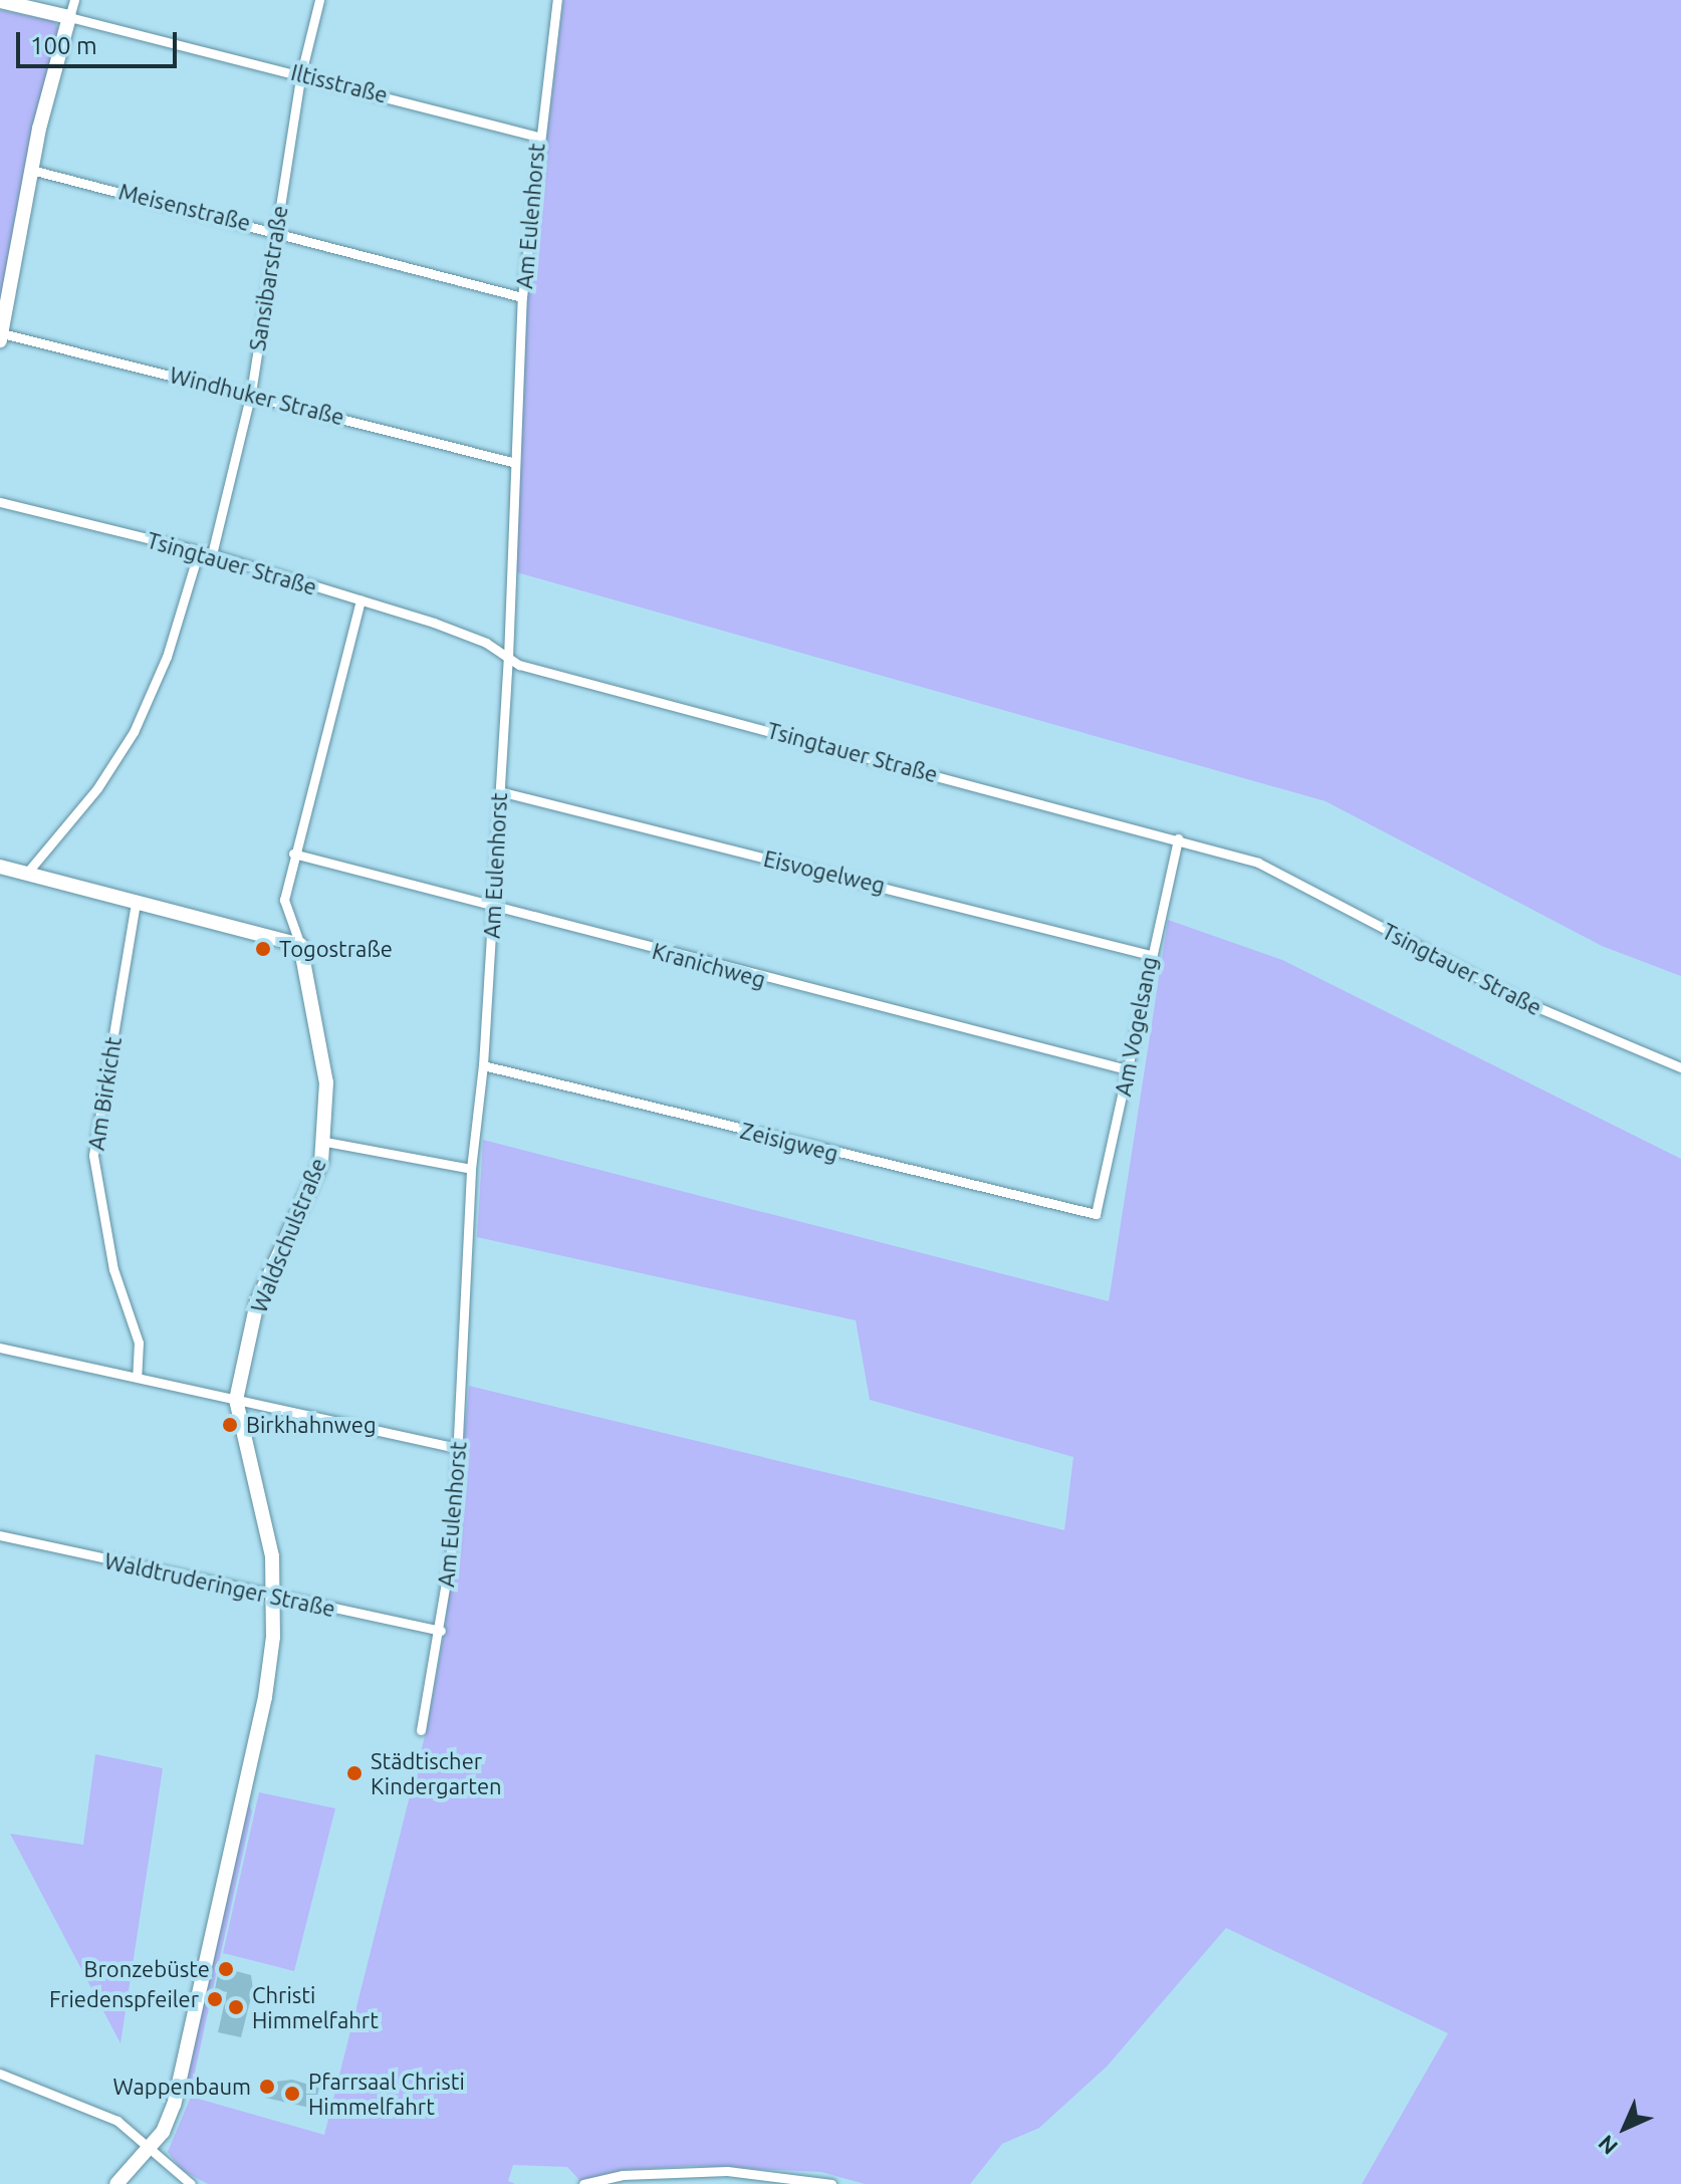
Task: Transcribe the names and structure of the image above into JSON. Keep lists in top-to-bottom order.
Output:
{
  "streets": {
    "street": [
      "Iltisstraße",
      "Meisenstraße",
      "Am Eulenhorst",
      "Sansibarstraße",
      "Windhuker Straße",
      "Tsingtauer Straße",
      "Eisvogelweg",
      "Kranichweg",
      "Am Vogelsang",
      "Am Birkicht",
      "Zeisigweg",
      "Waldschulstraße",
      "Waldtruderinger Straße"
    ]
  },
  "crossings": [
    ["Iltisstraße", "Am Eulenhorst"],
    ["Iltisstraße", "Sansibarstraße"],
    ["Meisenstraße", "Am Eulenhorst"],
    ["Meisenstraße", "Sansibarstraße"],
    ["Am Eulenhorst", "Windhuker Straße"],
    ["Am Eulenhorst", "Tsingtauer Straße"],
    ["Am Eulenhorst", "Eisvogelweg"],
    ["Am Eulenhorst", "Kranichweg"],
    ["Am Eulenhorst", "Zeisigweg"],
    ["Am Eulenhorst", "Waldtruderinger Straße"],
    ["Sansibarstraße", "Windhuker Straße"],
    ["Sansibarstraße", "Tsingtauer Straße"],
    ["Tsingtauer Straße", "Am Vogelsang"],
    ["Tsingtauer Straße", "Waldschulstraße"],
    ["Eisvogelweg", "Am Vogelsang"],
    ["Kranichweg", "Am Vogelsang"],
    ["Kranichweg", "Waldschulstraße"],
    ["Am Vogelsang", "Zeisigweg"],
    ["Waldschulstraße", "Waldtruderinger Straße"]
  ],
  "places": [
    "Togostraße",
    "Birkhahnweg",
    "Städtischer Kindergarten",
    "Bronzebüste",
    "Friedenspfeiler",
    "Christi Himmelfahrt",
    "Wappenbaum",
    "Pfarrsaal Christi Himmelfahrt"
  ],
  "scale_bar": "100 m",
  "north": "bottom left"
}
